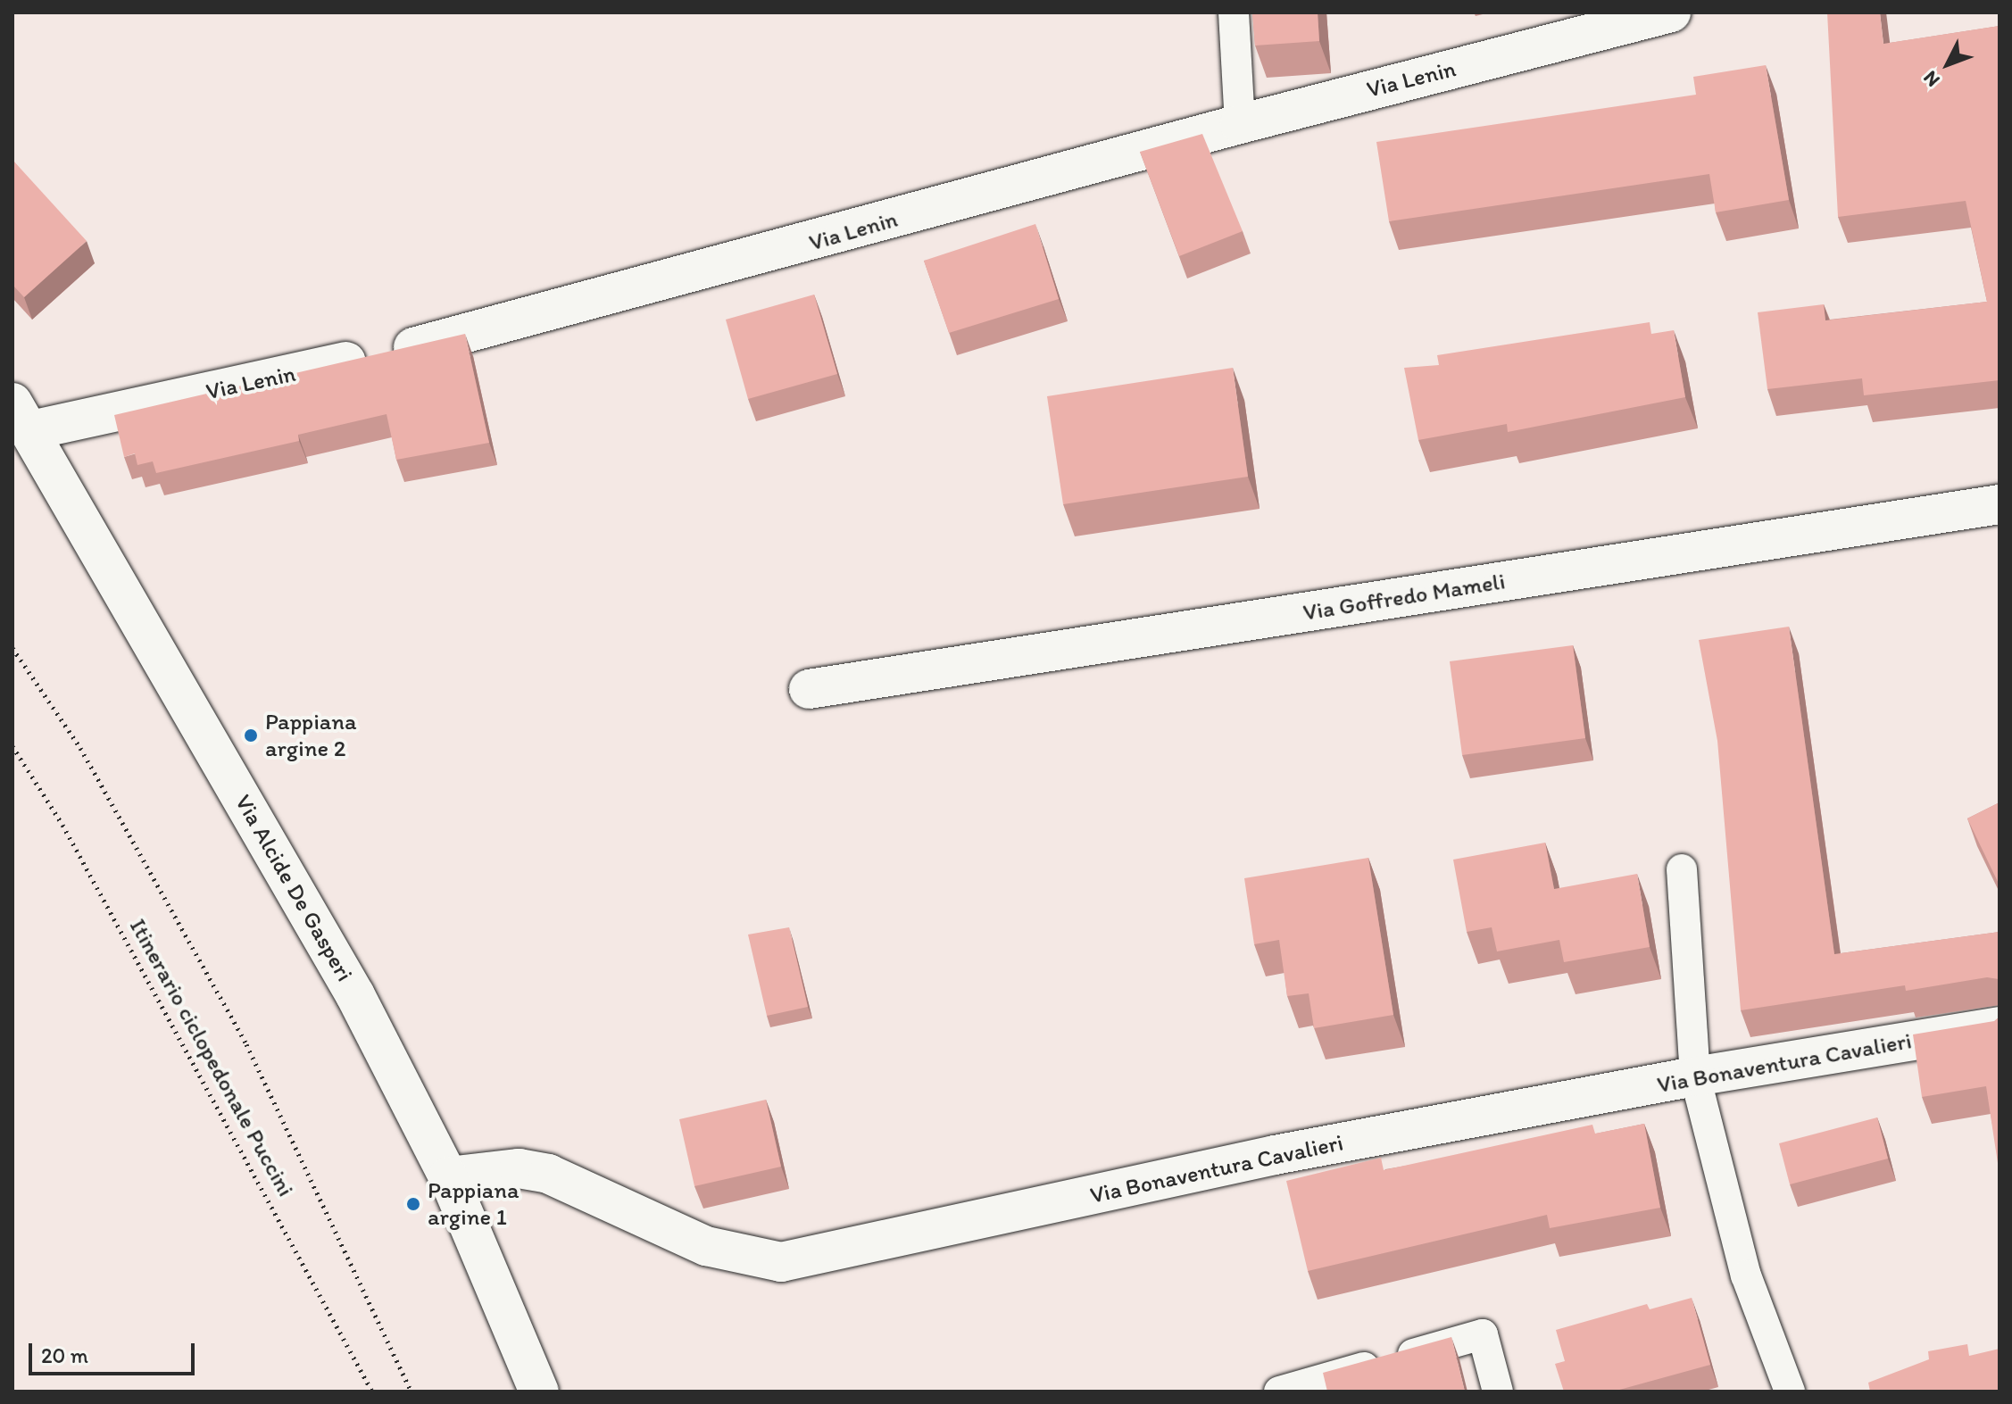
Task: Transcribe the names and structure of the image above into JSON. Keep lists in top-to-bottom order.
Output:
{
  "streets": {
    "street": [
      "Via Lenin",
      "Via Goffredo Mameli",
      "Via Alcide De Gasperi",
      "Via Bonaventura Cavalieri"
    ],
    "path": ["Itinerario ciclopedonale Puccini"]
  },
  "crossings": [
    ["Via Lenin", "Via Alcide De Gasperi"],
    ["Via Alcide De Gasperi", "Via Bonaventura Cavalieri"]
  ],
  "places": ["Pappiana argine 2", "Pappiana argine 1"],
  "scale_bar": "20 m",
  "north": "bottom left"
}
